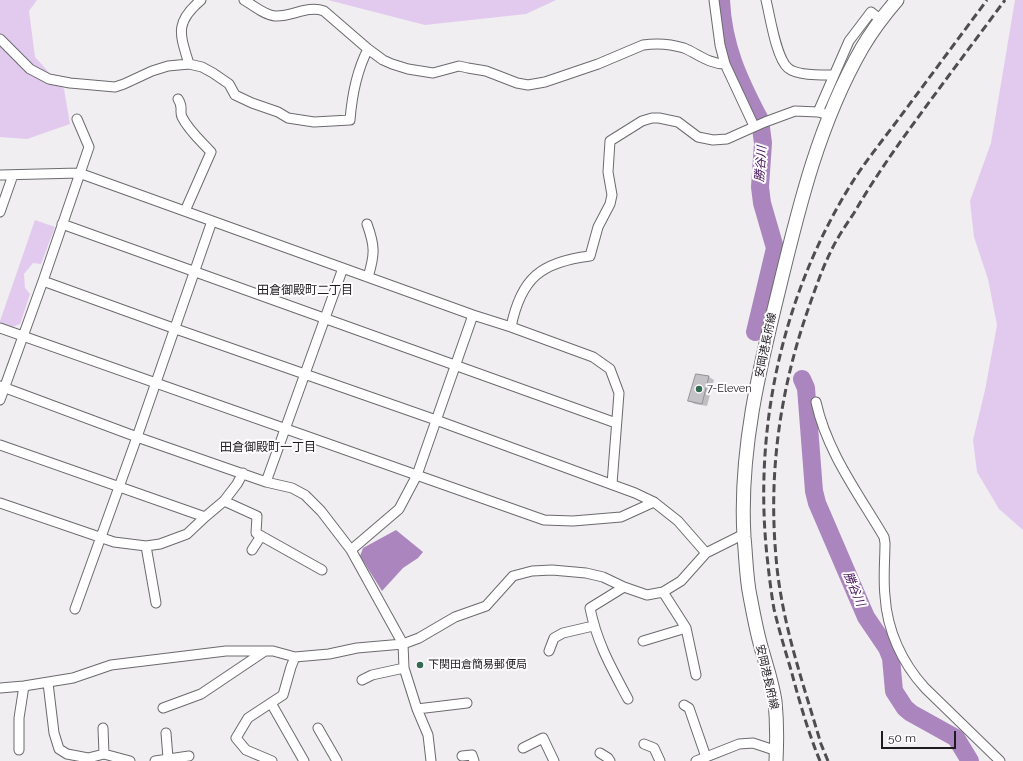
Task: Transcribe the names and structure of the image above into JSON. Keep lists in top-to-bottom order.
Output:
{
  "streets": {
    "main road": ["安岡港長府線"]
  },
  "districts": ["田倉御殿町二丁目", "田倉御殿町一丁目"],
  "water": ["勝谷川"],
  "places": ["7-Eleven", "下関田倉簡易郵便局"],
  "scale_bar": "50 m"
}
